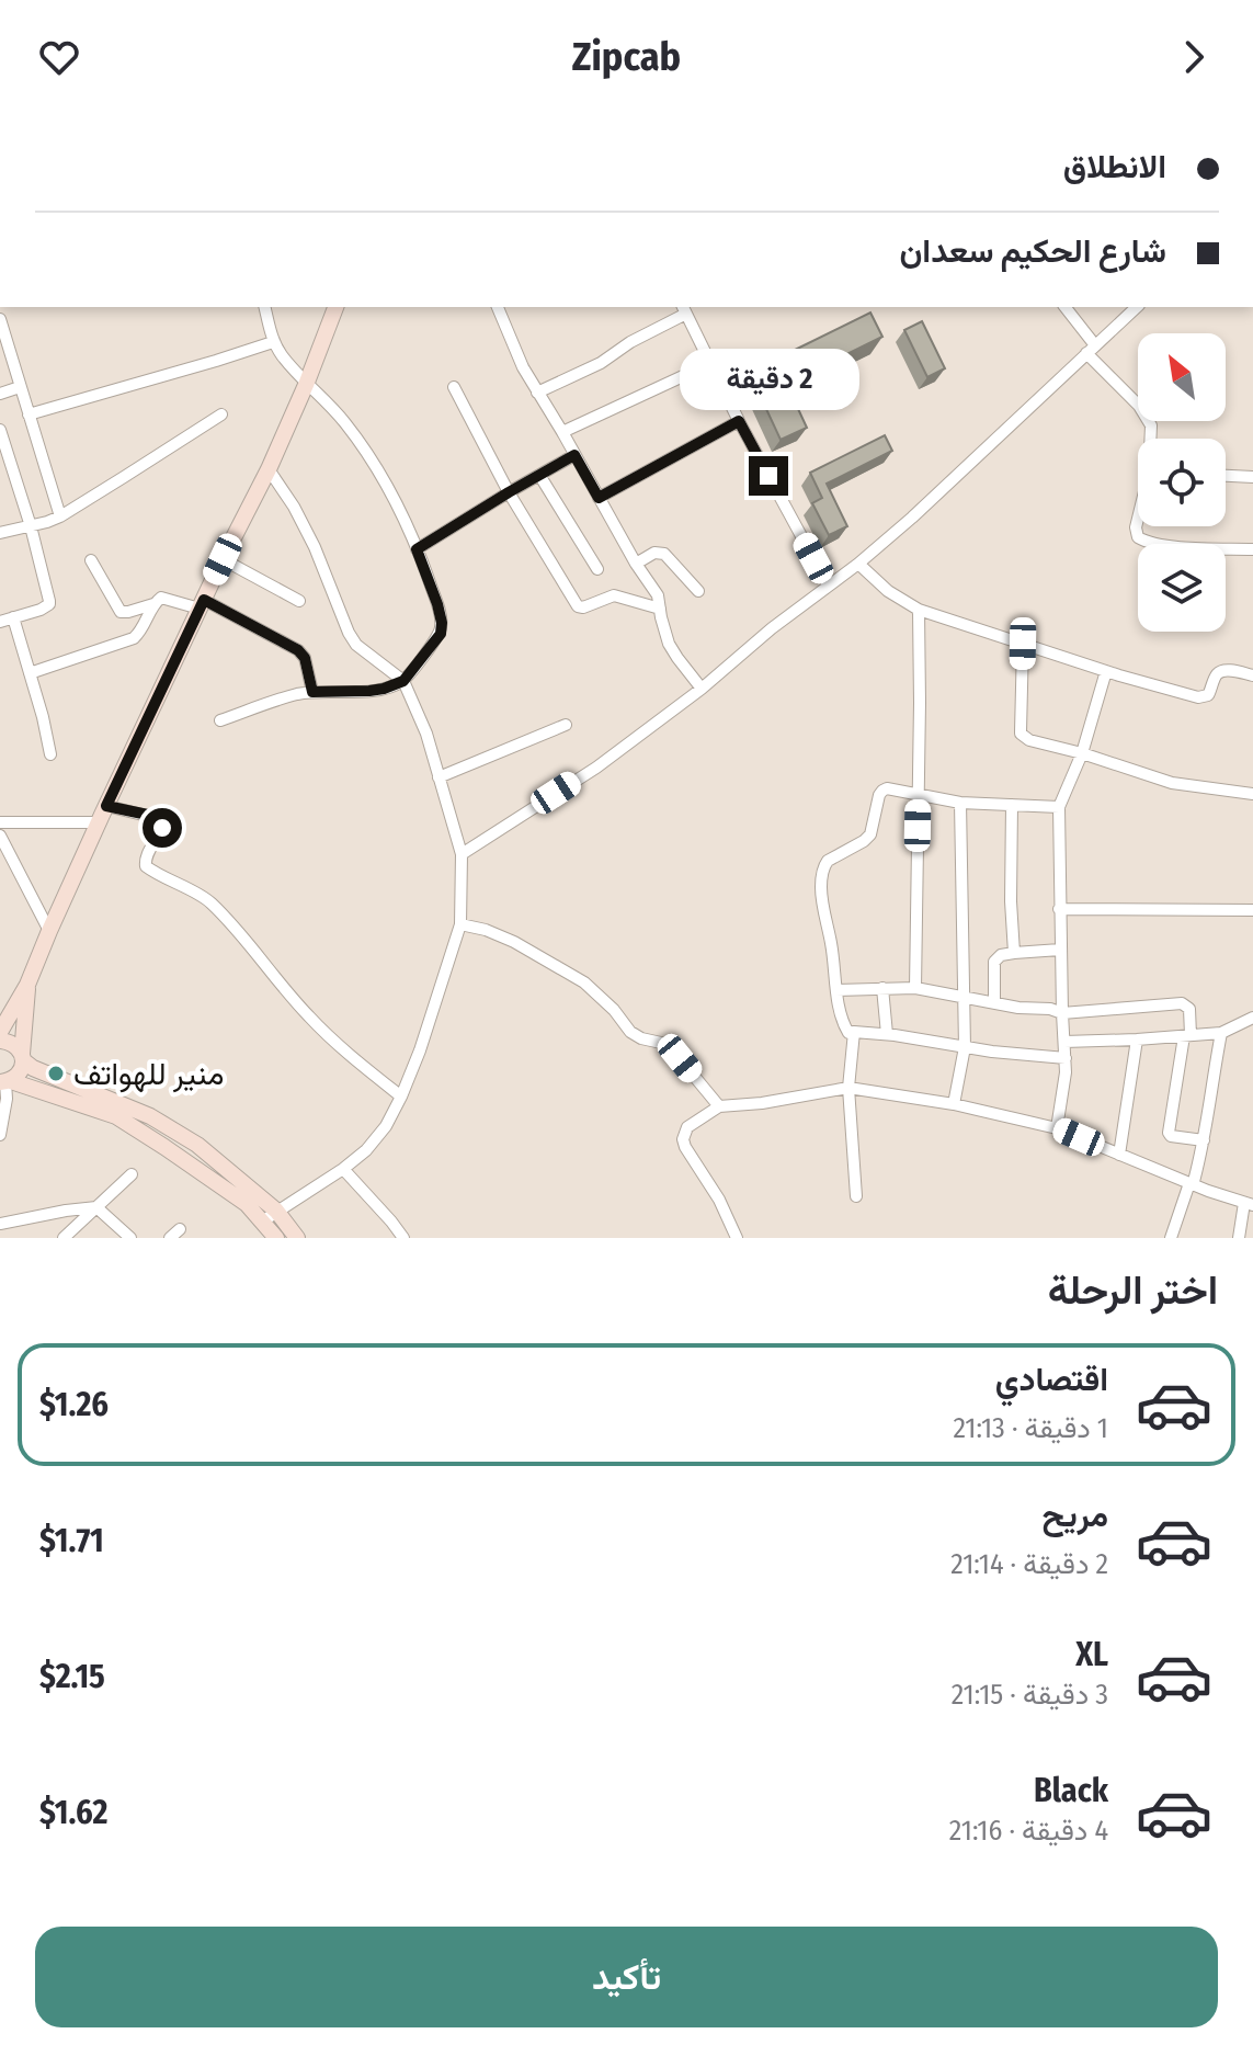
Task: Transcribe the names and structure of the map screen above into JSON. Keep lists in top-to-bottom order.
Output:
{
  "places": ["منير للهواتف"],
  "north": "top left",
  "page": {
    "header": "Zipcab",
    "banner": ["الانطلاق", "شارع الحكيم سعدان"],
    "bubble": "2 دقيقة",
    "heading": "اختر الرحلة",
    "list": [
      {
        "name": "اقتصادي",
        "note": "1 دقيقة · 21:13",
        "value": "$1.26"
      },
      {
        "name": "مريح",
        "note": "2 دقيقة · 21:14",
        "value": "$1.71"
      },
      {
        "name": "XL",
        "note": "3 دقيقة · 21:15",
        "value": "$2.15"
      },
      {
        "name": "Black",
        "note": "4 دقيقة · 21:16",
        "value": "$1.62"
      }
    ],
    "buttons": "تأكيد"
  }
}
